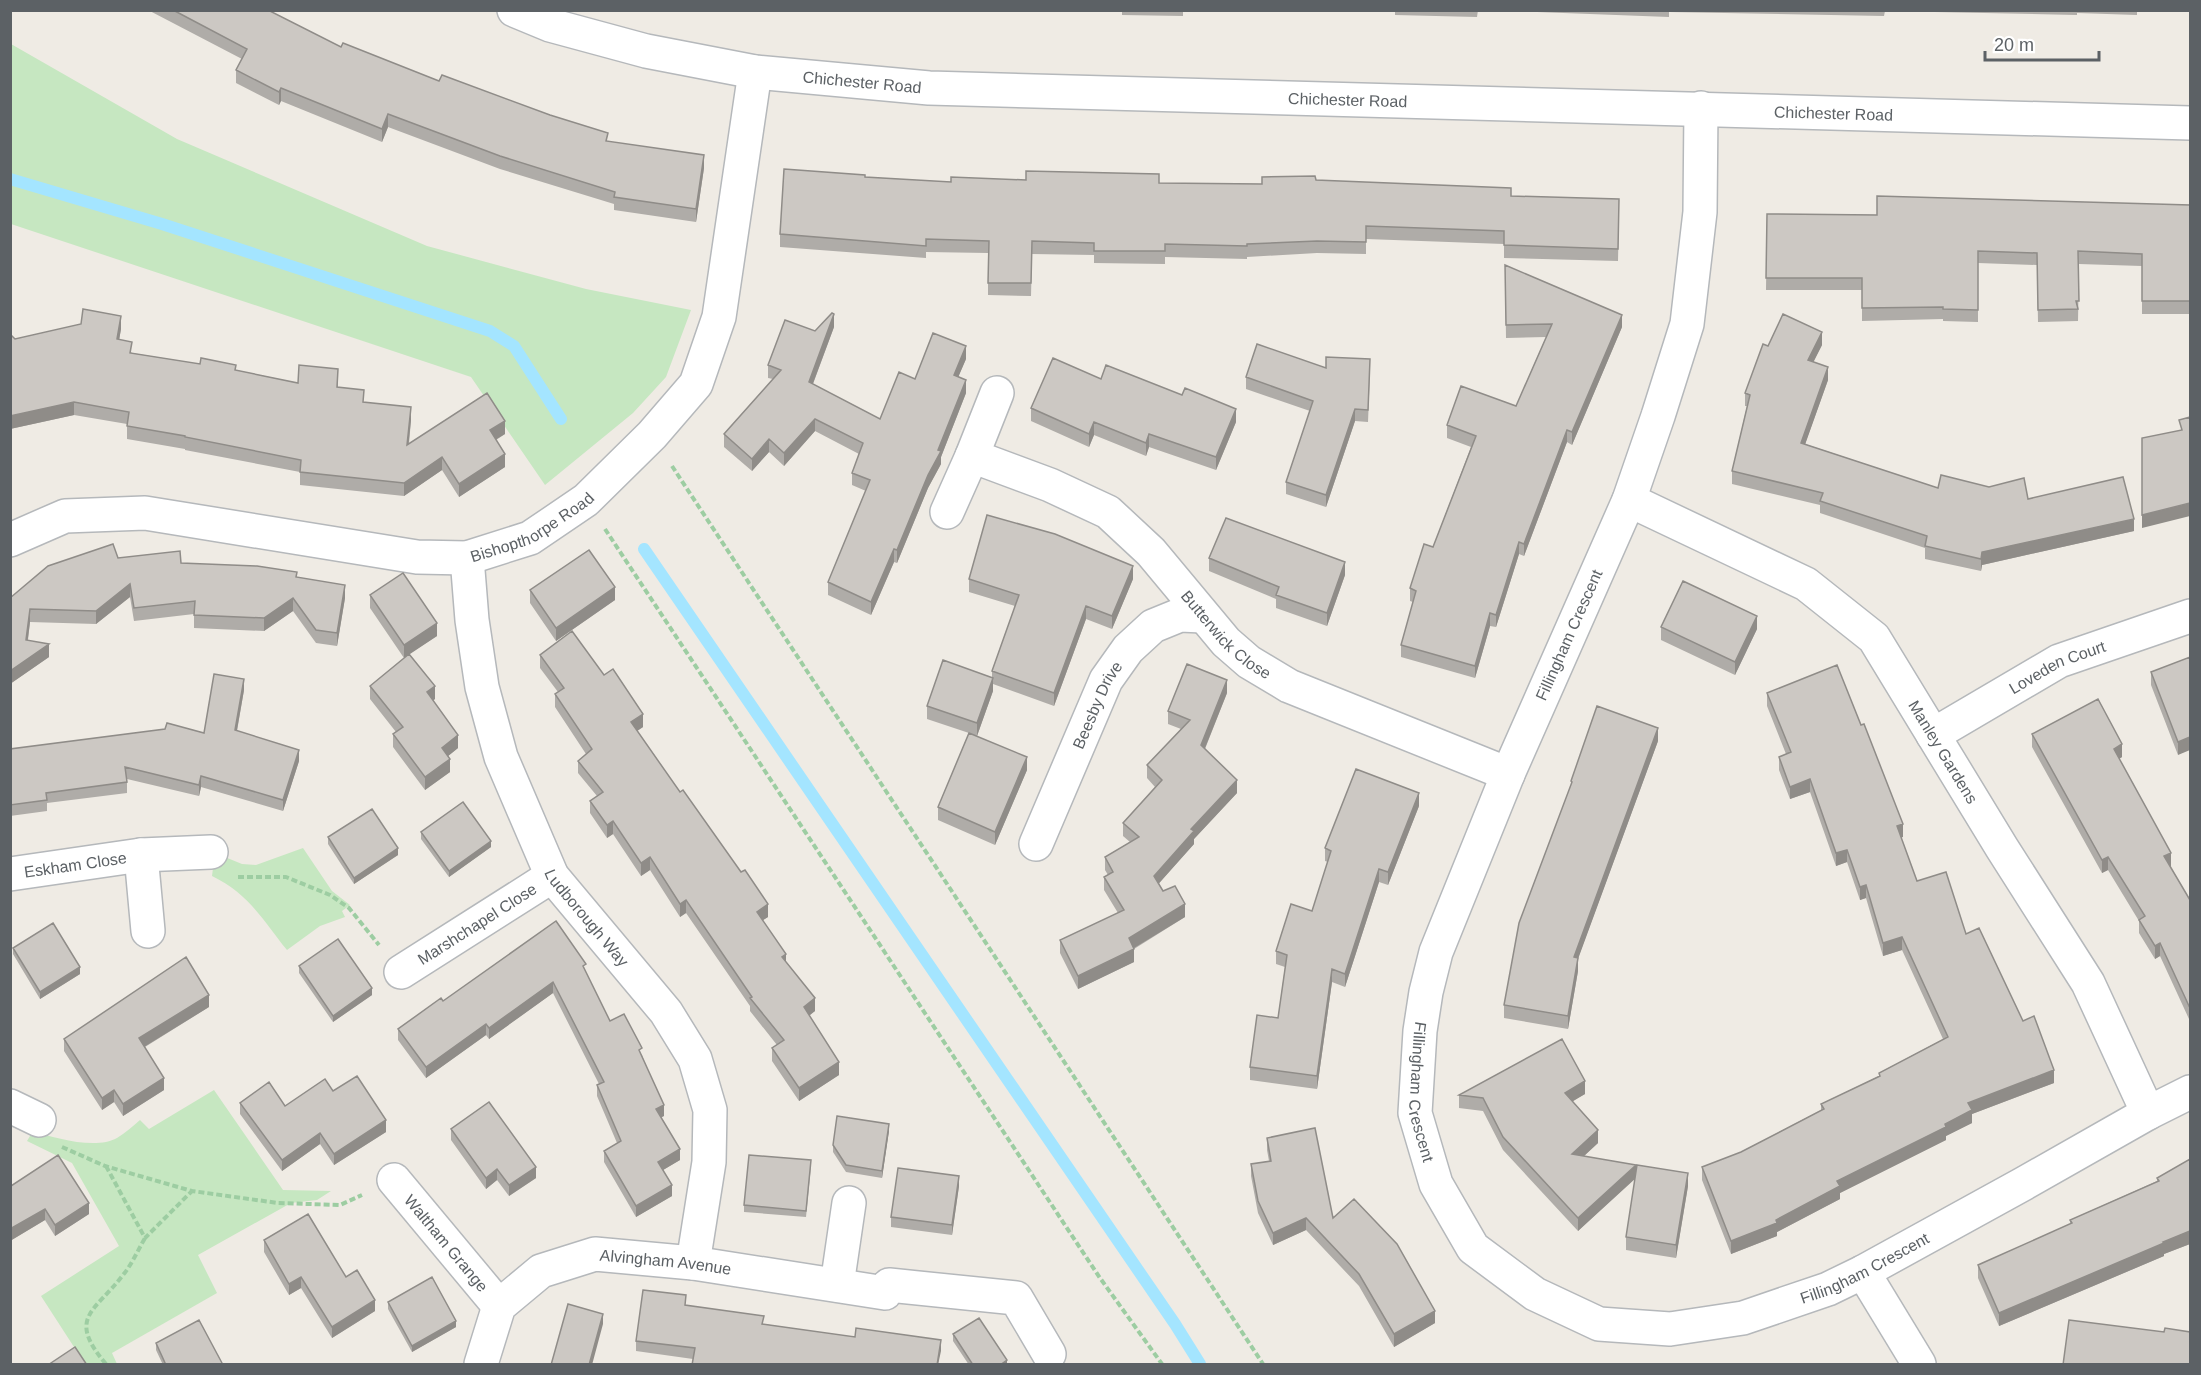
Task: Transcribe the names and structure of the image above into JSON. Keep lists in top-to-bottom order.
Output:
{
  "streets": {
    "street": [
      "Chichester Road",
      "Bishopthorpe Road",
      "Butterwick Close",
      "Fillingham Crescent",
      "Loveden Court",
      "Beesby Drive",
      "Manley Gardens",
      "Eskham Close",
      "Ludborough Way",
      "Marshchapel Close",
      "Waltham Grange",
      "Alvingham Avenue"
    ]
  },
  "crossings": [
    ["Chichester Road", "Bishopthorpe Road"],
    ["Chichester Road", "Fillingham Crescent"],
    ["Bishopthorpe Road", "Ludborough Way"],
    ["Butterwick Close", "Fillingham Crescent"],
    ["Butterwick Close", "Beesby Drive"],
    ["Fillingham Crescent", "Manley Gardens"],
    ["Loveden Court", "Manley Gardens"],
    ["Ludborough Way", "Marshchapel Close"],
    ["Ludborough Way", "Alvingham Avenue"],
    ["Waltham Grange", "Alvingham Avenue"]
  ],
  "scale_bar": "20 m"
}
